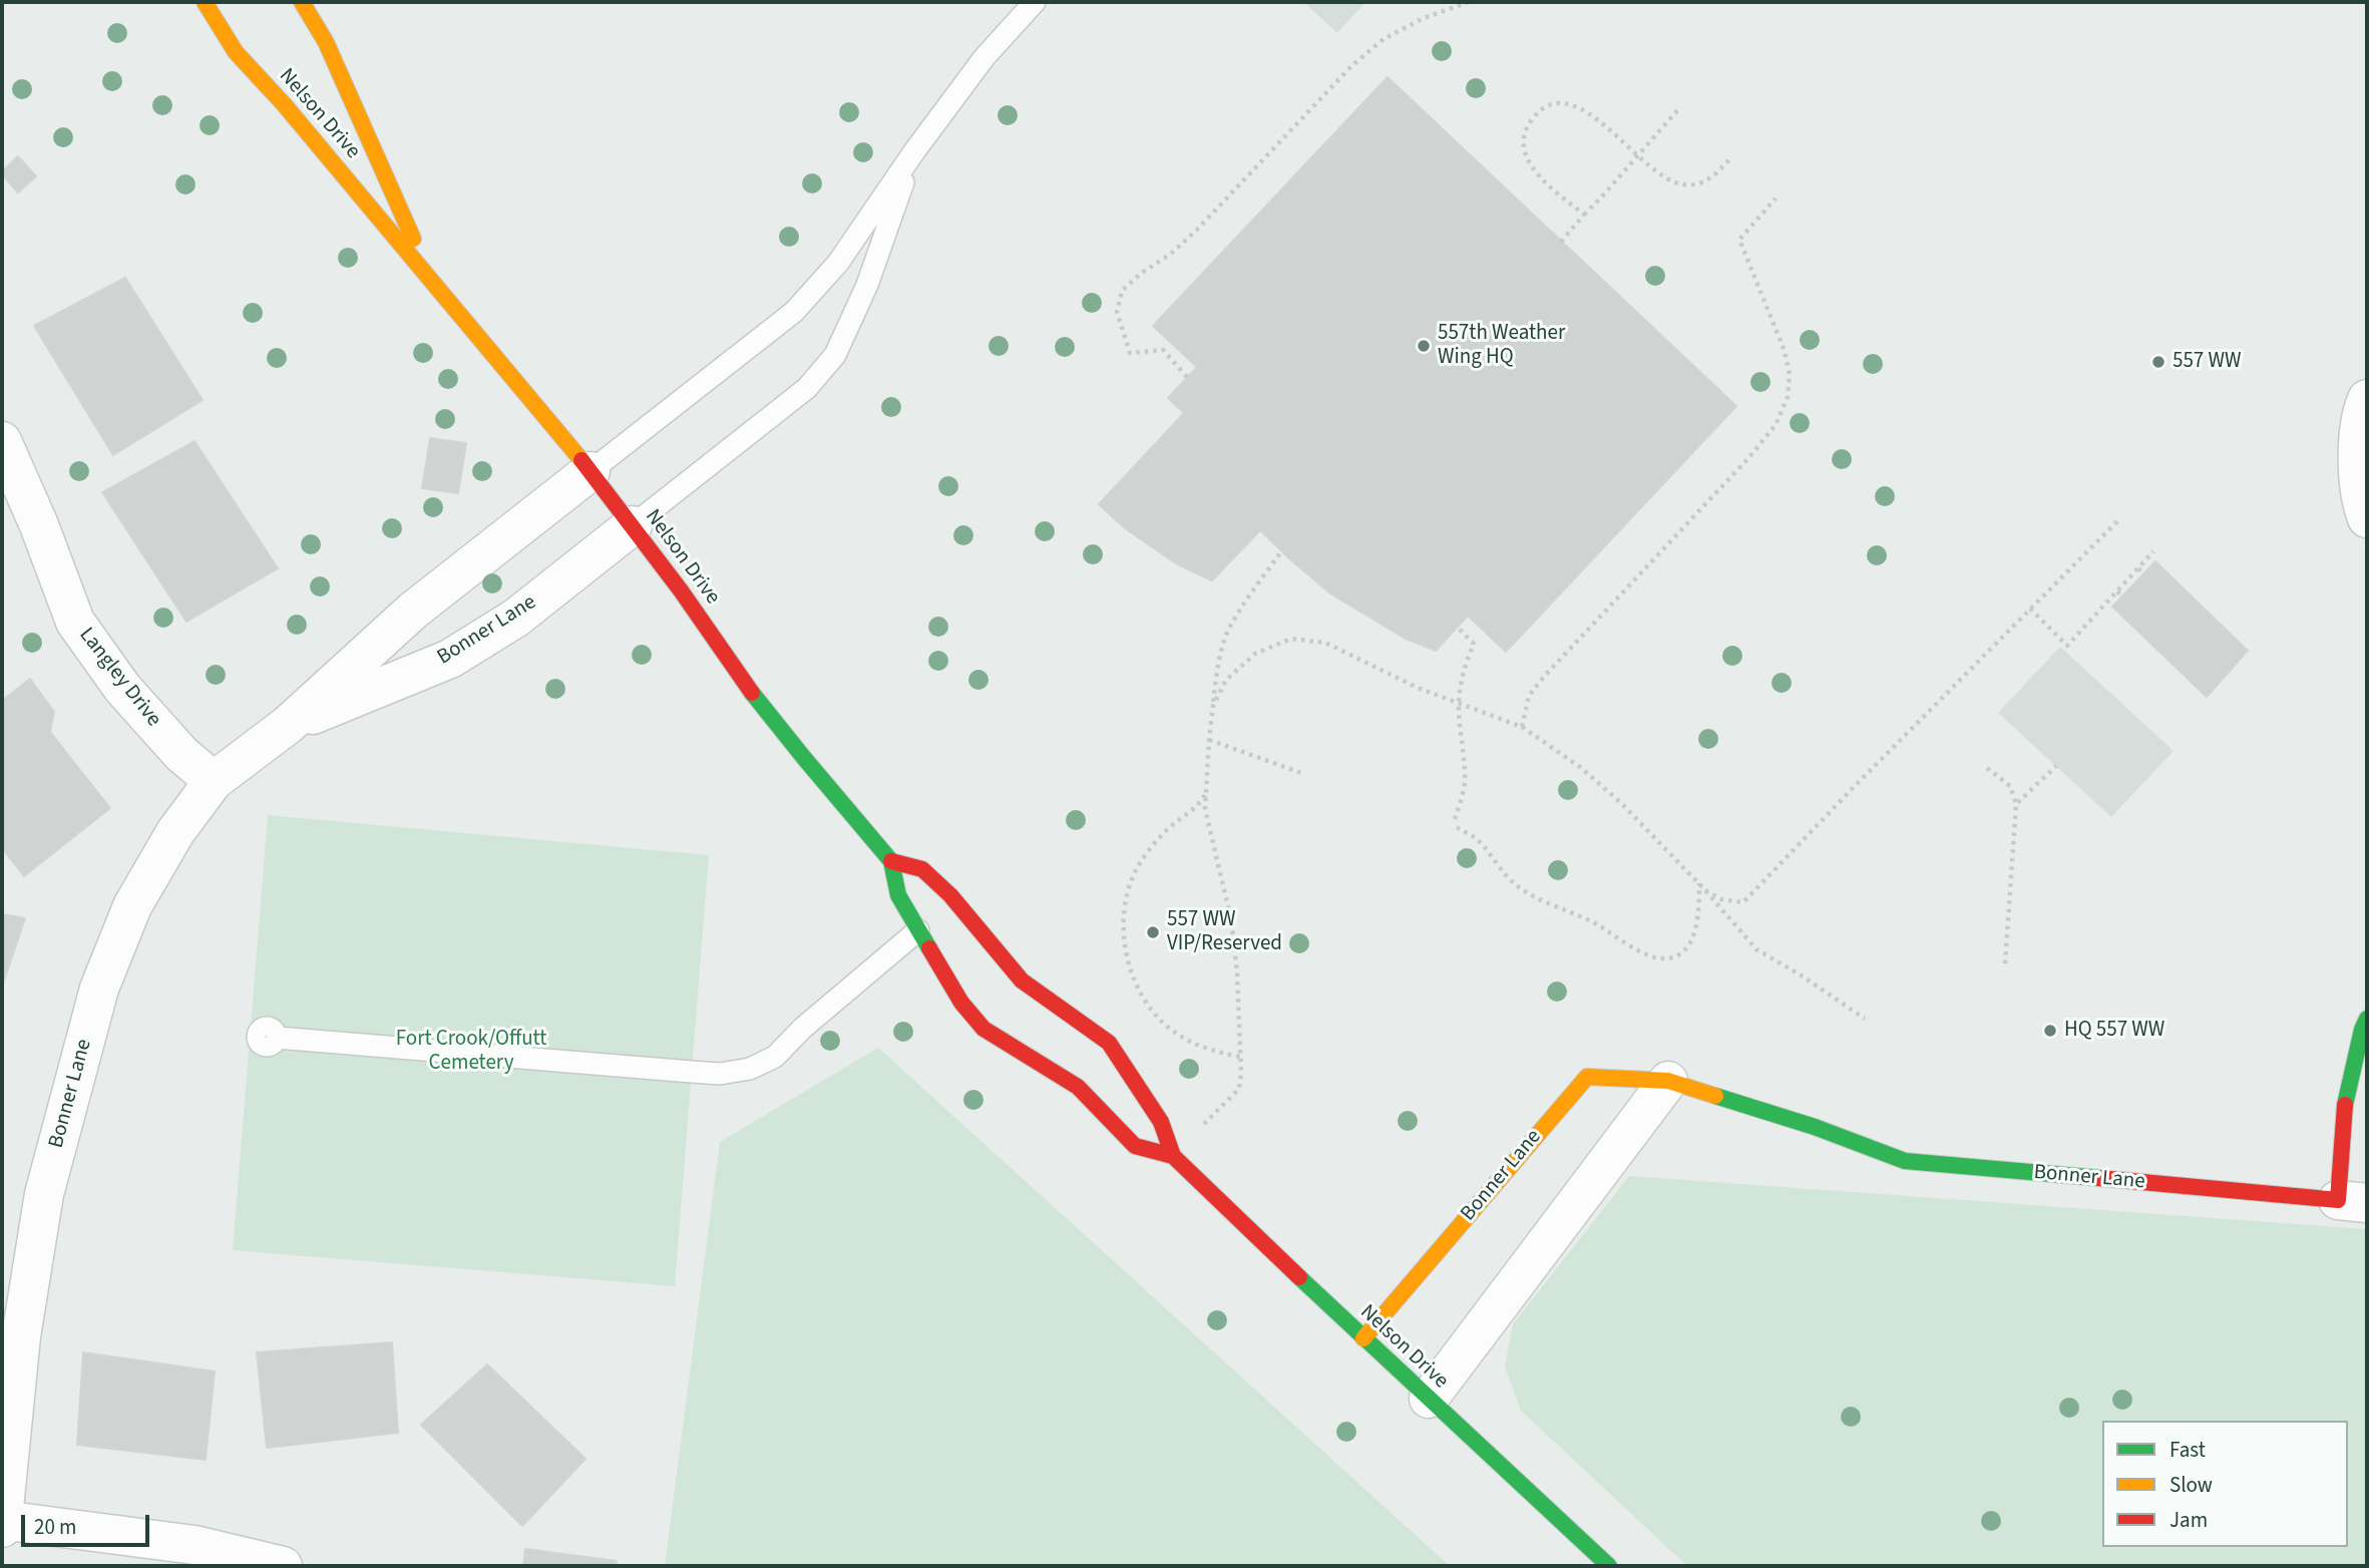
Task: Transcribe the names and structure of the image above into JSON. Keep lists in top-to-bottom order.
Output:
{
  "streets": {
    "street": ["Nelson Drive", "Bonner Lane", "Langley Drive"]
  },
  "crossings": [
    ["Nelson Drive", "Bonner Lane"],
    ["Bonner Lane", "Langley Drive"]
  ],
  "parks": ["Fort Crook/Offutt Cemetery"],
  "places": [
    "557th Weather Wing HQ",
    "557 WW",
    "557 WW VIP/Reserved",
    "HQ 557 WW"
  ],
  "legend": ["Fast", "Slow", "Jam"],
  "scale_bar": "20 m"
}
